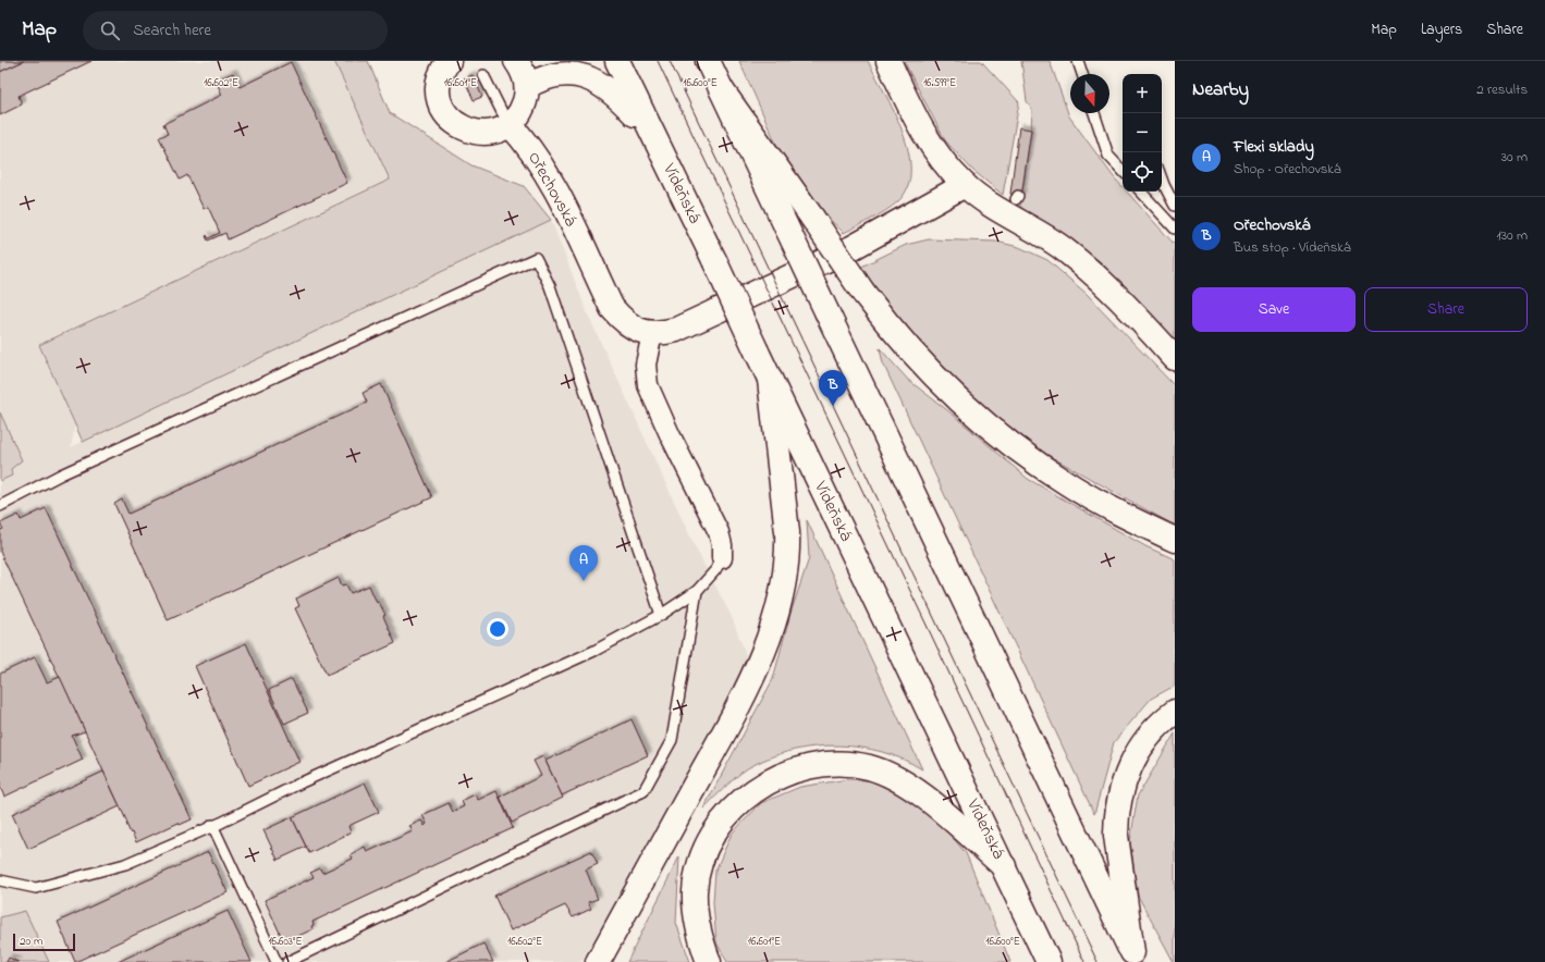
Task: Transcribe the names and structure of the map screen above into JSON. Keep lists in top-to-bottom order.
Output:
{
  "streets": {
    "main road": ["Ořechovská", "Vídeňská"]
  },
  "scale_bar": "20 m",
  "north": "bottom",
  "page": {
    "header": "Map",
    "search": "Search here",
    "nav": ["Map", "Layers", "Share"],
    "heading": ["Nearby", "2 results"],
    "map_buttons": ["+", "−"],
    "list": [
      {
        "mark": "A",
        "name": "Flexi sklady",
        "note": "Shop · Ořechovská",
        "value": "30 m"
      },
      {
        "mark": "B",
        "name": "Ořechovská",
        "note": "Bus stop · Vídeňská",
        "value": "130 m"
      }
    ],
    "buttons": ["Save", "Share"],
    "pins": ["B", "A"],
    "scale": "20 m"
  },
  "coordinates": [
    "16.602°E",
    "16.601°E",
    "16.600°E",
    "16.599°E",
    "16.603°E"
  ]
}
